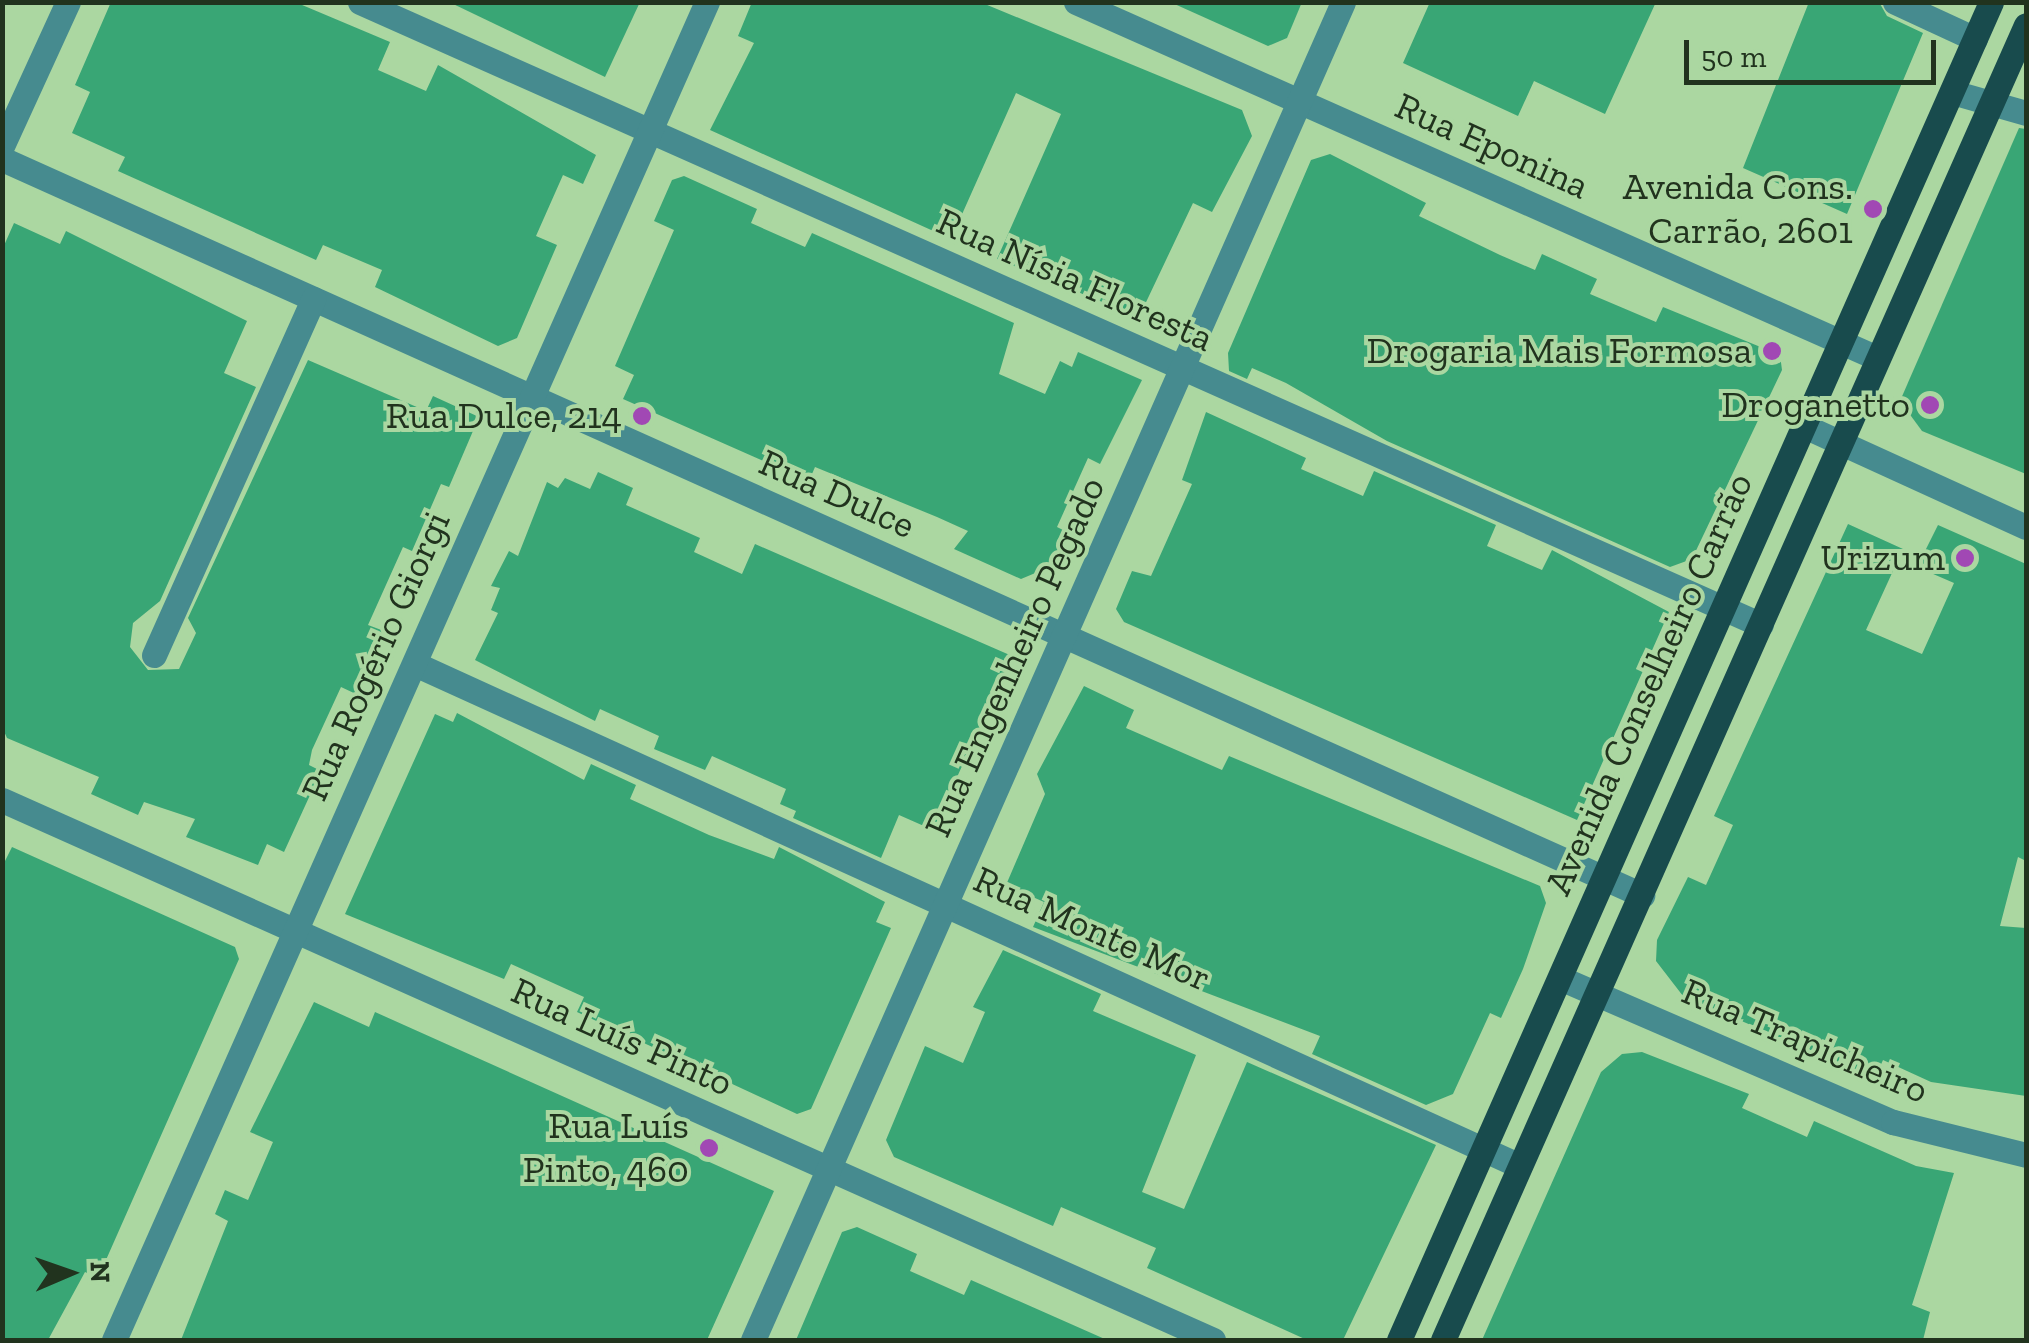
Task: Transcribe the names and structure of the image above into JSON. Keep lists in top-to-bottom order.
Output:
{
  "streets": {
    "main road": ["Avenida Conselheiro Carrão"],
    "street": [
      "Rua Eponina",
      "Rua Nísia Floresta",
      "Rua Dulce",
      "Rua Rogério Giorgi",
      "Rua Engenheiro Pegado",
      "Rua Monte Mor",
      "Rua Luís Pinto",
      "Rua Trapicheiro"
    ]
  },
  "crossings": [
    ["Rua Eponina", "Rua Engenheiro Pegado"],
    ["Rua Eponina", "Avenida Conselheiro Carrão"],
    ["Rua Nísia Floresta", "Rua Rogério Giorgi"],
    ["Rua Nísia Floresta", "Rua Engenheiro Pegado"],
    ["Rua Nísia Floresta", "Avenida Conselheiro Carrão"],
    ["Rua Dulce", "Rua Rogério Giorgi"],
    ["Rua Dulce", "Rua Engenheiro Pegado"],
    ["Rua Dulce", "Avenida Conselheiro Carrão"],
    ["Rua Rogério Giorgi", "Rua Monte Mor"],
    ["Rua Rogério Giorgi", "Rua Luís Pinto"],
    ["Rua Engenheiro Pegado", "Rua Monte Mor"],
    ["Rua Engenheiro Pegado", "Rua Luís Pinto"],
    ["Avenida Conselheiro Carrão", "Rua Monte Mor"],
    ["Avenida Conselheiro Carrão", "Rua Trapicheiro"]
  ],
  "places": [
    "Avenida Cons. Carrão, 2601",
    "Drogaria Mais Formosa",
    "Droganetto",
    "Rua Dulce, 214",
    "Urizum",
    "Rua Luís Pinto, 460"
  ],
  "scale_bar": "50 m",
  "north": "right"
}
